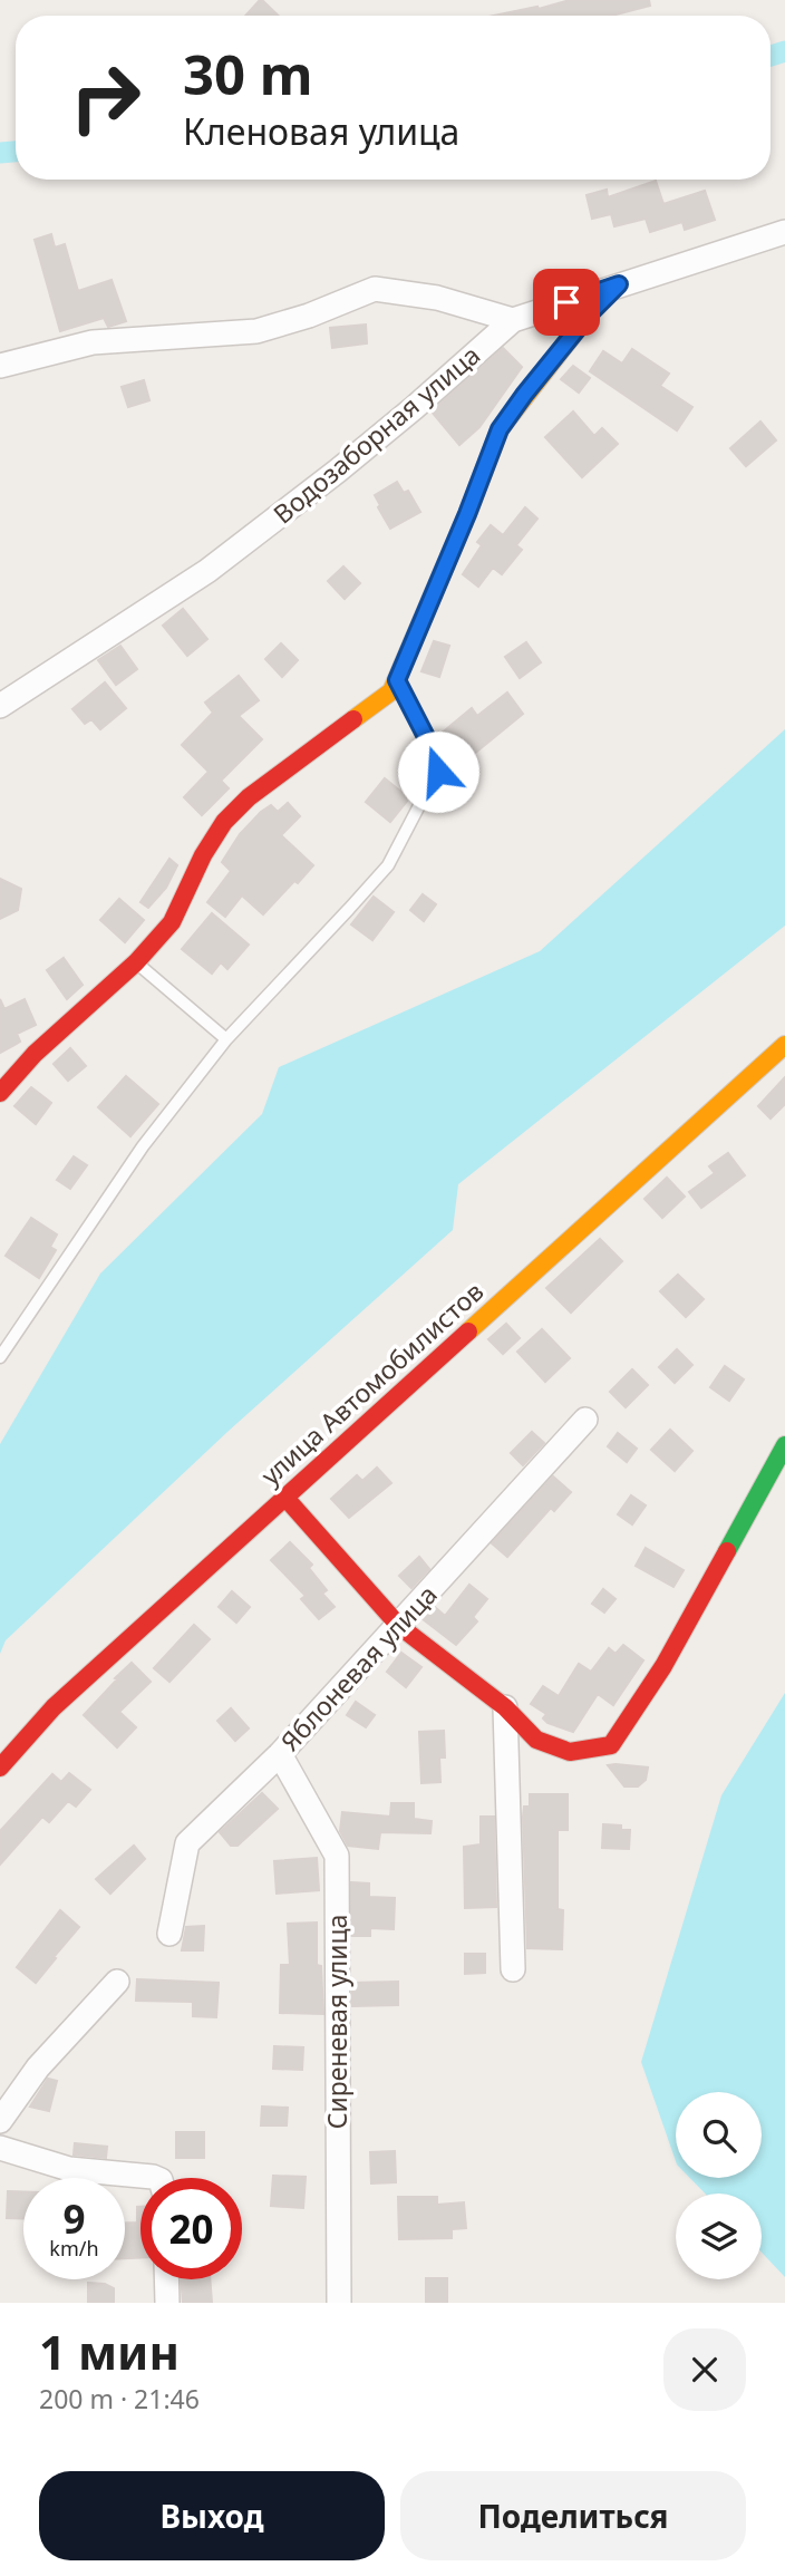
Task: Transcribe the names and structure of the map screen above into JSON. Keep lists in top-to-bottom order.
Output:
{
  "streets": {
    "street": [
      "Водозаборная улица",
      "улица Автомобилистов",
      "Яблоневая улица",
      "Сиреневая улица"
    ]
  },
  "crossings": [
    ["Яблоневая улица", "Сиреневая улица"]
  ],
  "page": {
    "turn": ["30 m", "Кленовая улица"],
    "speed": "9 km/h",
    "limit": "20",
    "heading": ["1 мин", "200 m · 21:46"],
    "buttons": ["Выход", "Поделиться"]
  }
}
